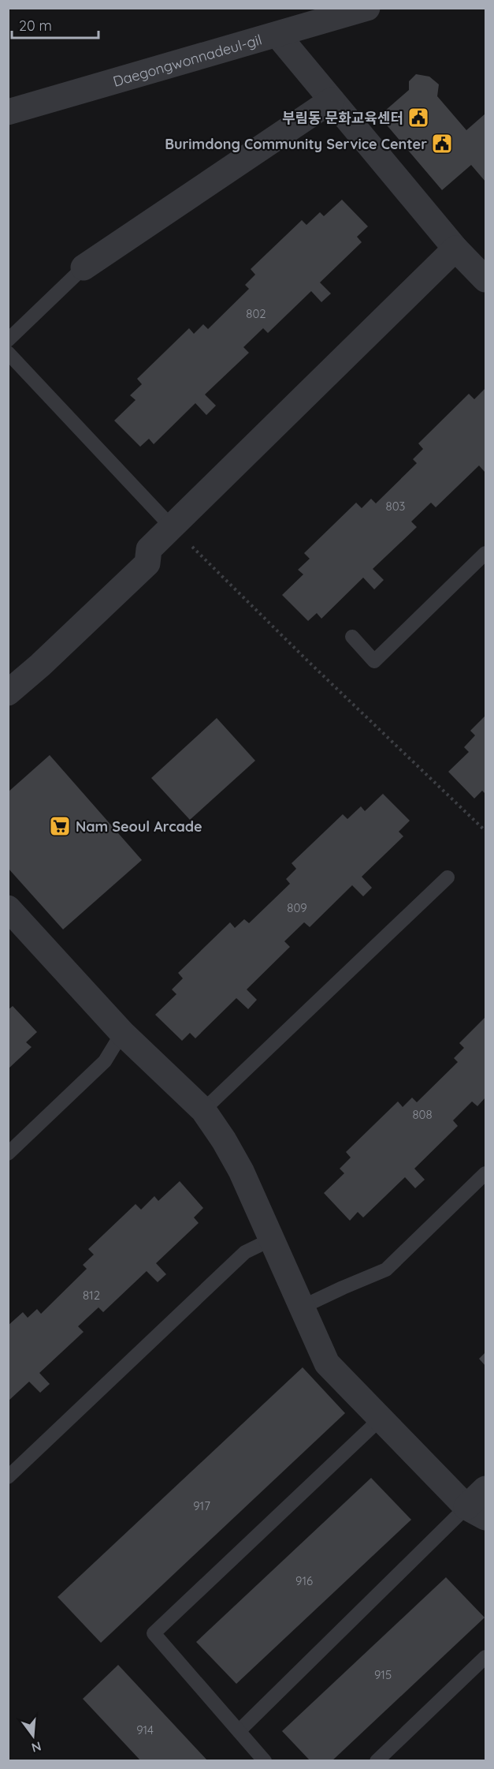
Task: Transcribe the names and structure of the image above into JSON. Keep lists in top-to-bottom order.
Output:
{
  "streets": {
    "street": ["Daegongwonnadeul-gil"]
  },
  "places": {
    "public building": ["부림동 문화교육센터", "Burimdong Community Service Center"],
    "supermarket": ["Nam Seoul Arcade"]
  },
  "house_numbers": [
    "802",
    "803",
    "809",
    "808",
    "812",
    "917",
    "916",
    "915",
    "914"
  ],
  "scale_bar": "20 m",
  "north": "bottom"
}
